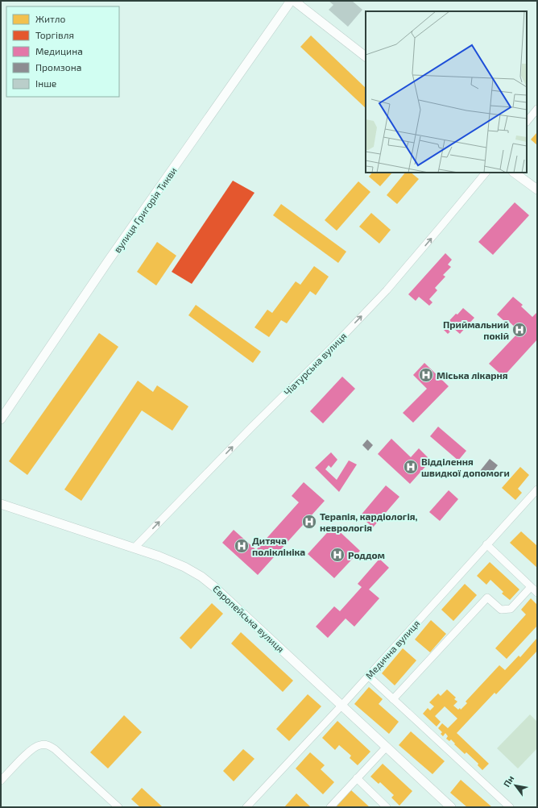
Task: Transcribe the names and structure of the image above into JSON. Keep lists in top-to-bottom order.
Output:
{
  "streets": {
    "street": [
      "вулиця Григорія Тикви",
      "Чіатурська вулиця",
      "Європейська вулиця",
      "Медична вулиця"
    ]
  },
  "crossings": [
    ["Чіатурська вулиця", "Європейська вулиця"],
    ["Європейська вулиця", "Медична вулиця"]
  ],
  "one_way": ["Чіатурська вулиця"],
  "places": {
    "hospital": [
      "Приймальний покій",
      "Мiська лiкарня",
      "Відділення швидкої допомоги",
      "Терапія, кардіологія, неврологія",
      "Дитяча поліклініка",
      "Роддом"
    ]
  },
  "legend": [
    "Житло",
    "Торгівля",
    "Медицина",
    "Промзона",
    "Інше"
  ],
  "north": "top left"
}
